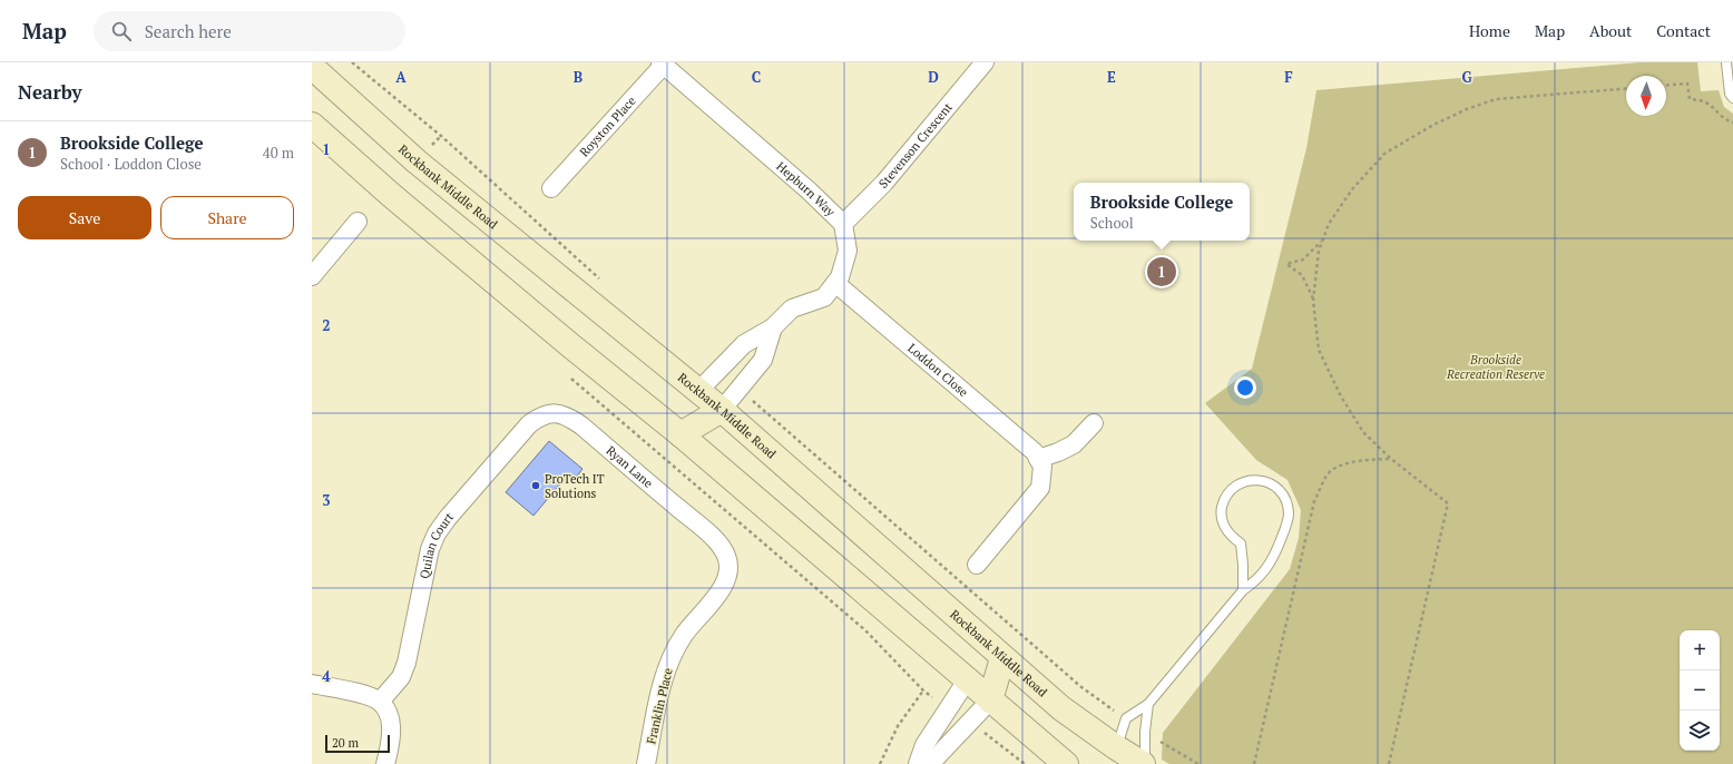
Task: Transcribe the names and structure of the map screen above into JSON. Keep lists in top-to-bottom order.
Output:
{
  "streets": {
    "street": [
      "Royston Place",
      "Stevenson Crescent",
      "Rockbank Middle Road",
      "Hepburn Way",
      "Loddon Close",
      "Ryan Lane",
      "Quilan Court",
      "Franklin Place"
    ]
  },
  "crossings": [
    ["Royston Place", "Hepburn Way"],
    ["Stevenson Crescent", "Hepburn Way"],
    ["Rockbank Middle Road", "Hepburn Way"],
    ["Hepburn Way", "Loddon Close"],
    ["Ryan Lane", "Quilan Court"],
    ["Ryan Lane", "Franklin Place"]
  ],
  "parks": ["Brookside Recreation Reserve"],
  "places": ["ProTech IT Solutions"],
  "scale_bar": "20 m",
  "north": "bottom",
  "page": {
    "header": "Map",
    "search": "Search here",
    "nav": [
      "Home",
      "Map",
      "About",
      "Contact"
    ],
    "heading": "Nearby",
    "list": [
      {
        "mark": "1",
        "name": "Brookside College",
        "note": "School · Loddon Close",
        "value": "40 m"
      }
    ],
    "buttons": ["Save", "Share"],
    "popup": ["Brookside College", "School"],
    "pins": "1",
    "map_buttons": ["+", "−"],
    "scale": "20 m"
  },
  "grid": {
    "columns": [
      "A",
      "B",
      "C",
      "D",
      "E",
      "F",
      "G"
    ],
    "rows": [
      "1",
      "2",
      "3",
      "4"
    ]
  }
}
